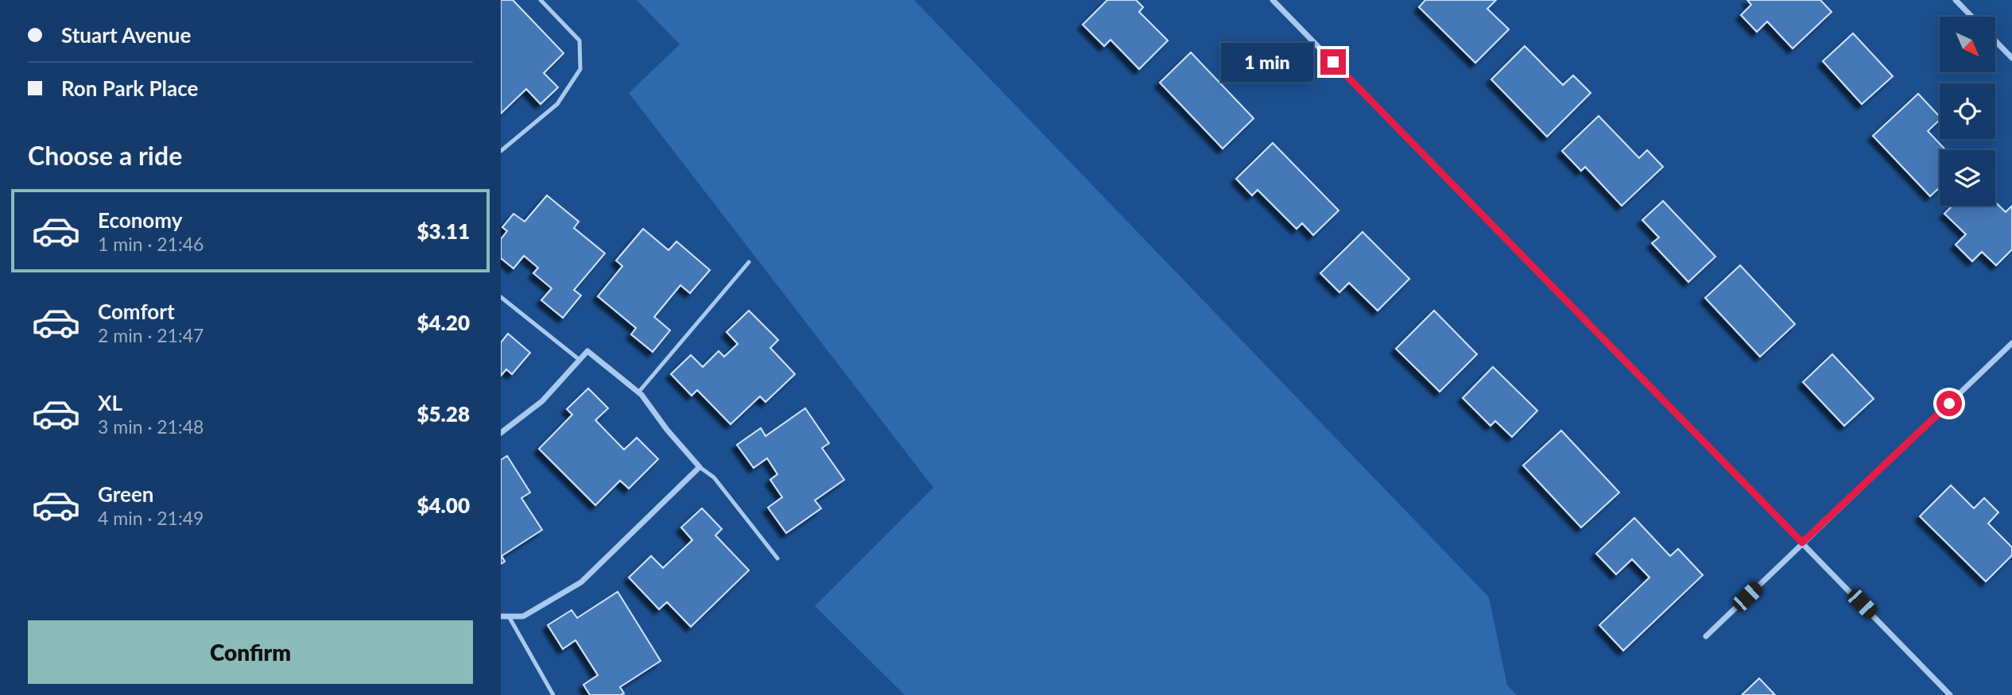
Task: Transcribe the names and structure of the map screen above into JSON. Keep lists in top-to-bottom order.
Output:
{
  "north": "bottom right",
  "page": {
    "banner": ["Stuart Avenue", "Ron Park Place"],
    "bubble": "1 min",
    "heading": "Choose a ride",
    "list": [
      {
        "name": "Economy",
        "note": "1 min · 21:46",
        "value": "$3.11"
      },
      {
        "name": "Comfort",
        "note": "2 min · 21:47",
        "value": "$4.20"
      },
      {
        "name": "XL",
        "note": "3 min · 21:48",
        "value": "$5.28"
      },
      {
        "name": "Green",
        "note": "4 min · 21:49",
        "value": "$4.00"
      }
    ],
    "buttons": "Confirm"
  }
}
